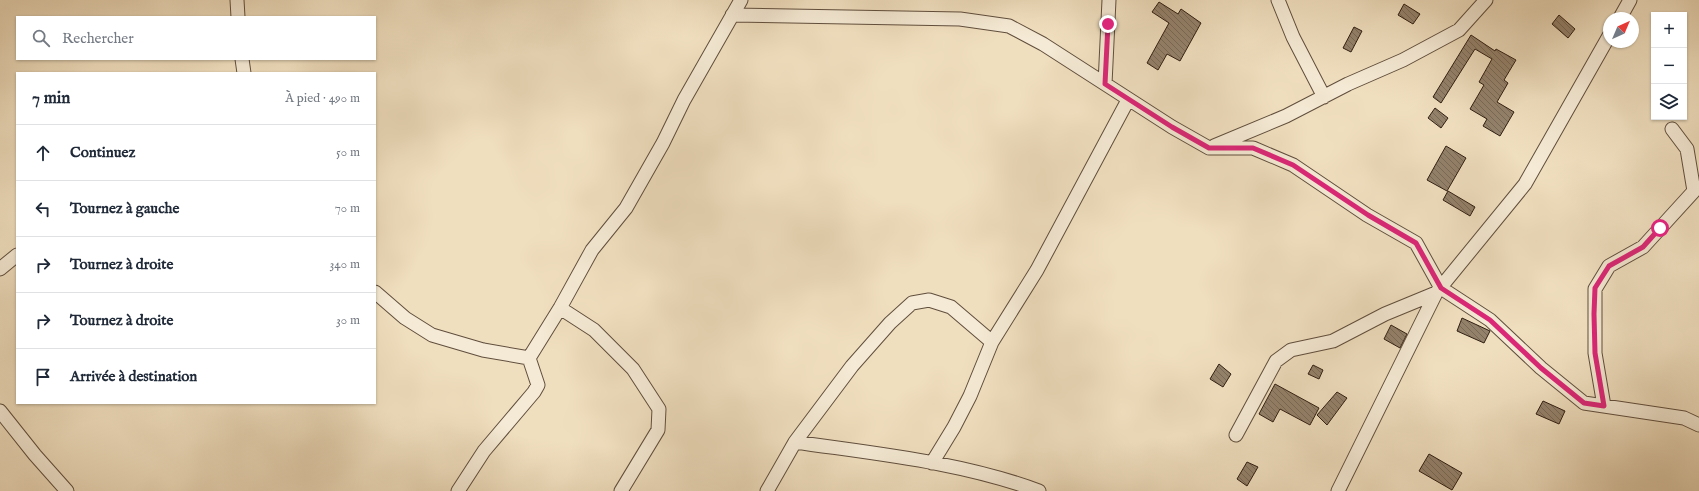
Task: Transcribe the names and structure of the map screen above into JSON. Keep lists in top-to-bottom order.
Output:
{
  "north": "top right",
  "page": {
    "map_buttons": ["+", "−"],
    "search": "Rechercher",
    "heading": ["7 min", "À pied · 490 m"],
    "list": [
      ["Continuez", "50 m"],
      ["Tournez à gauche", "70 m"],
      ["Tournez à droite", "340 m"],
      ["Tournez à droite", "30 m"],
      "Arrivée à destination"
    ]
  }
}
